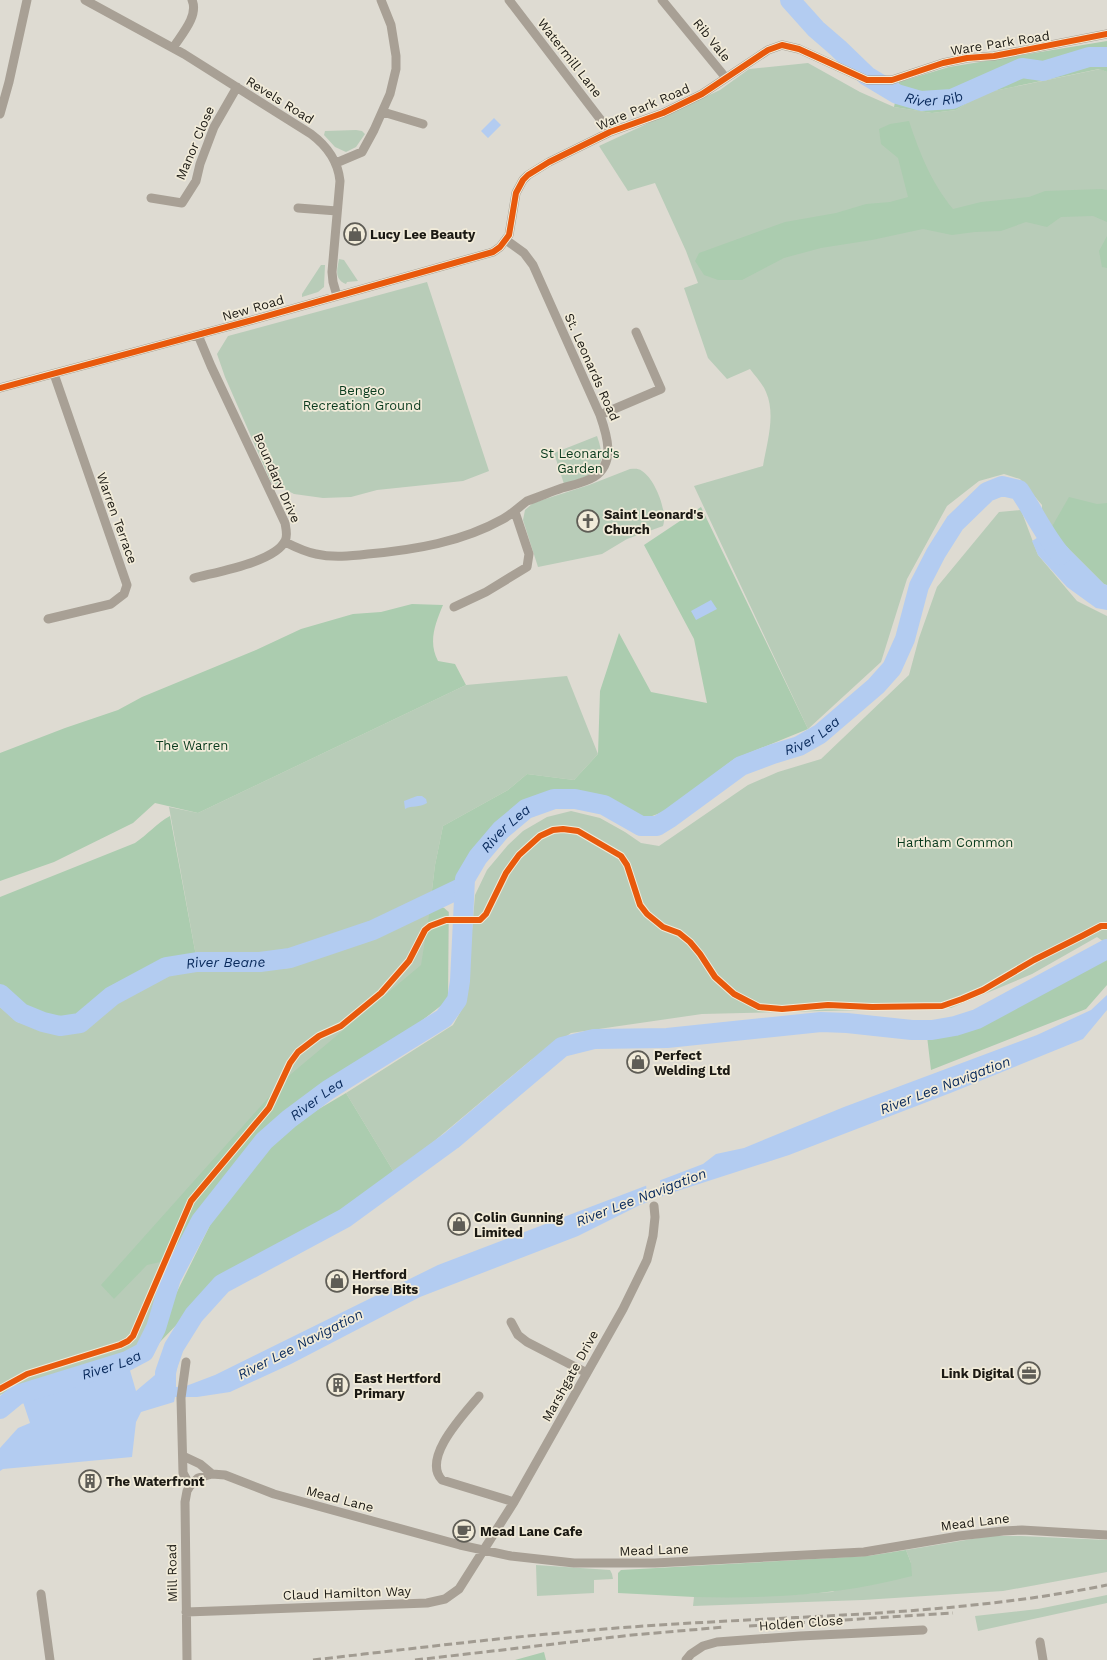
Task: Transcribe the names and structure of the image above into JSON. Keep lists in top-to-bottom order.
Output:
{
  "streets": {
    "street": [
      "Rib Vale",
      "Ware Park Road",
      "Watermill Lane",
      "Revels Road",
      "Manor Close",
      "New Road",
      "St. Leonards Road",
      "Boundary Drive",
      "Warren Terrace",
      "Marshgate Drive",
      "Mead Lane",
      "Mill Road",
      "Claud Hamilton Way",
      "Holden Close"
    ]
  },
  "crossings": [
    ["Rib Vale", "Ware Park Road"],
    ["Ware Park Road", "Watermill Lane"],
    ["Ware Park Road", "New Road"],
    ["Ware Park Road", "St. Leonards Road"],
    ["Revels Road", "Manor Close"],
    ["Revels Road", "New Road"],
    ["New Road", "St. Leonards Road"],
    ["New Road", "Boundary Drive"],
    ["New Road", "Warren Terrace"],
    ["St. Leonards Road", "Boundary Drive"],
    ["Marshgate Drive", "Mead Lane"],
    ["Marshgate Drive", "Claud Hamilton Way"],
    ["Mead Lane", "Claud Hamilton Way"],
    ["Mill Road", "Claud Hamilton Way"]
  ],
  "water": [
    "River Rib",
    "River Lea",
    "River Beane",
    "River Lee Navigation"
  ],
  "parks": [
    "Bengeo Recreation Ground",
    "St Leonard's Garden",
    "The Warren",
    "Hartham Common"
  ],
  "places": {
    "shop": [
      "Lucy Lee Beauty",
      "Perfect Welding Ltd",
      "Colin Gunning Limited",
      "Hertford Horse Bits"
    ],
    "church": ["Saint Leonard's Church"],
    "office": ["Link Digital"],
    "building": ["East Hertford Primary", "The Waterfront"],
    "cafe": ["Mead Lane Cafe"]
  }
}
